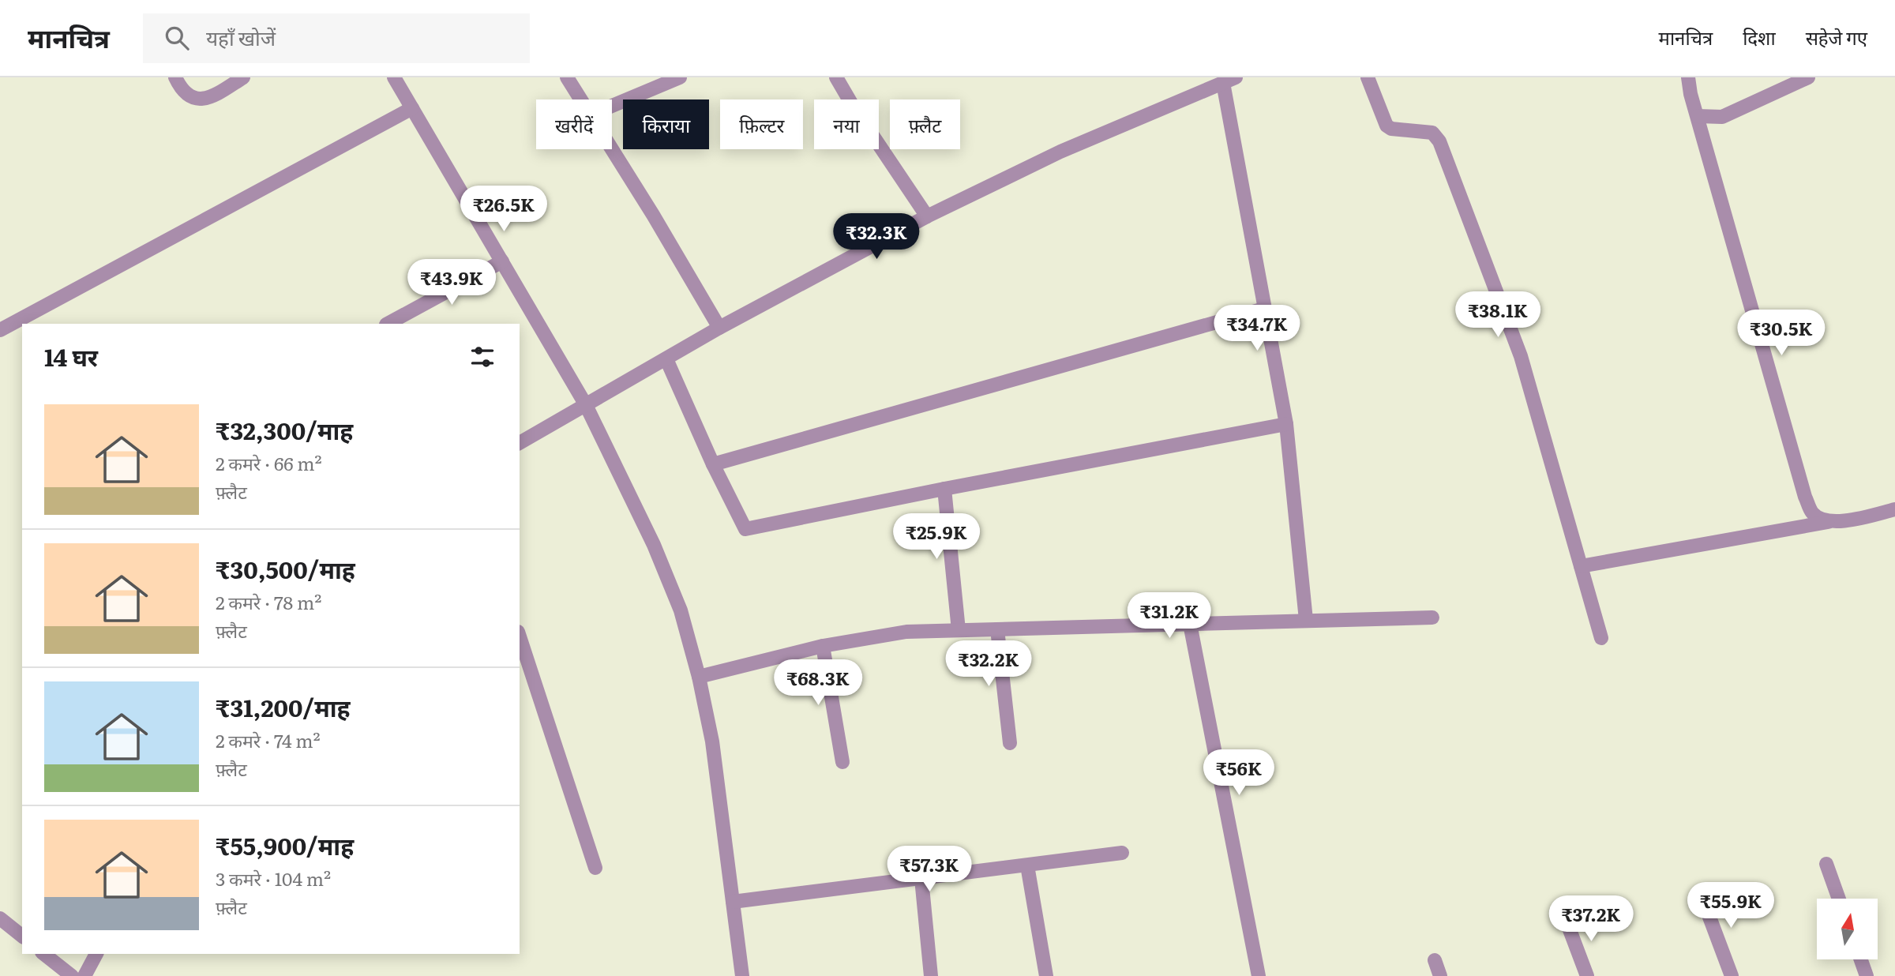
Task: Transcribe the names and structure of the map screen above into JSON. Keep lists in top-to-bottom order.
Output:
{
  "north": "top",
  "page": {
    "header": "मानचित्र",
    "search": "यहाँ खोजें",
    "nav": ["मानचित्र", "दिशा", "सहेजे गए"],
    "chip": [
      "खरीदें",
      "किराया",
      "फ़िल्टर",
      "नया",
      "फ़्लैट"
    ],
    "price": [
      "₹26.5K",
      "₹32.3K",
      "₹43.9K",
      "₹38.1K",
      "₹34.7K",
      "₹30.5K",
      "₹25.9K",
      "₹31.2K",
      "₹32.2K",
      "₹68.3K",
      "₹56K",
      "₹57.3K",
      "₹55.9K",
      "₹37.2K"
    ],
    "heading": "14 घर",
    "list": [
      {
        "name": "₹32,300/माह",
        "note": "2 कमरे · 66 m² · फ़्लैट"
      },
      {
        "name": "₹30,500/माह",
        "note": "2 कमरे · 78 m² · फ़्लैट"
      },
      {
        "name": "₹31,200/माह",
        "note": "2 कमरे · 74 m² · फ़्लैट"
      },
      {
        "name": "₹55,900/माह",
        "note": "3 कमरे · 104 m² · फ़्लैट"
      }
    ]
  }
}
